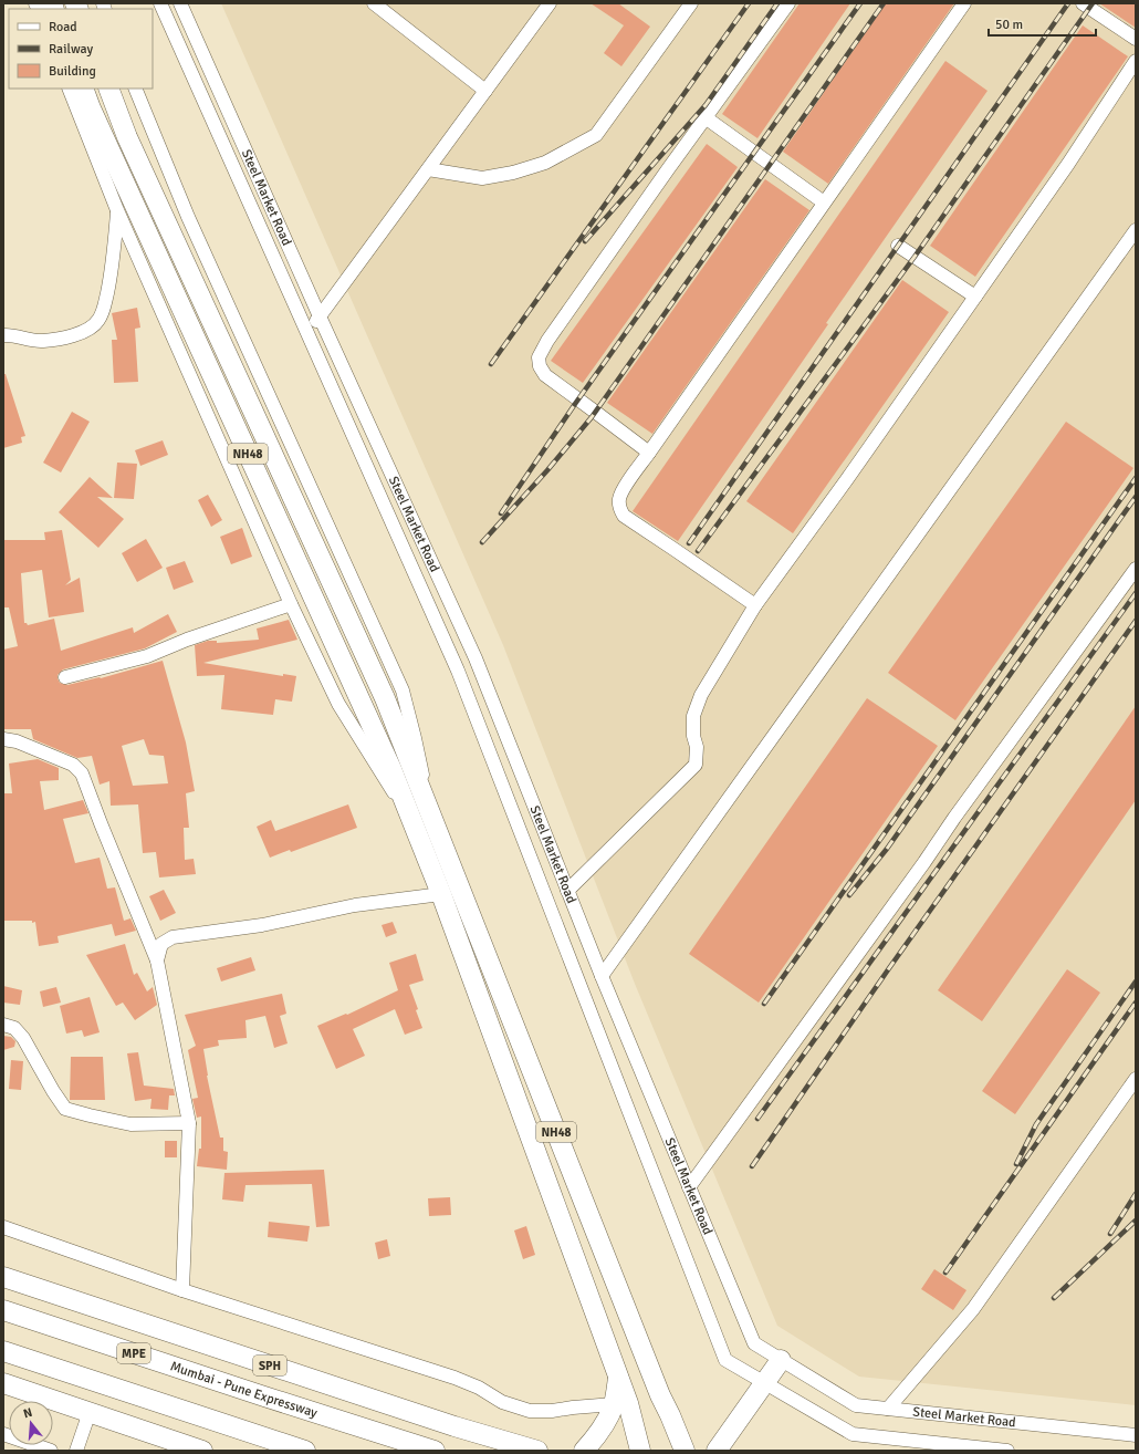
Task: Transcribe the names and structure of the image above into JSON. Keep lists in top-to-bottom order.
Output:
{
  "streets": {
    "highway": [
      "NH48",
      "MPE",
      "SPH",
      "Mumbai - Pune Expressway"
    ],
    "street": ["Steel Market Road"]
  },
  "legend": ["Road", "Railway", "Building"],
  "scale_bar": "50 m",
  "north": "top"
}
